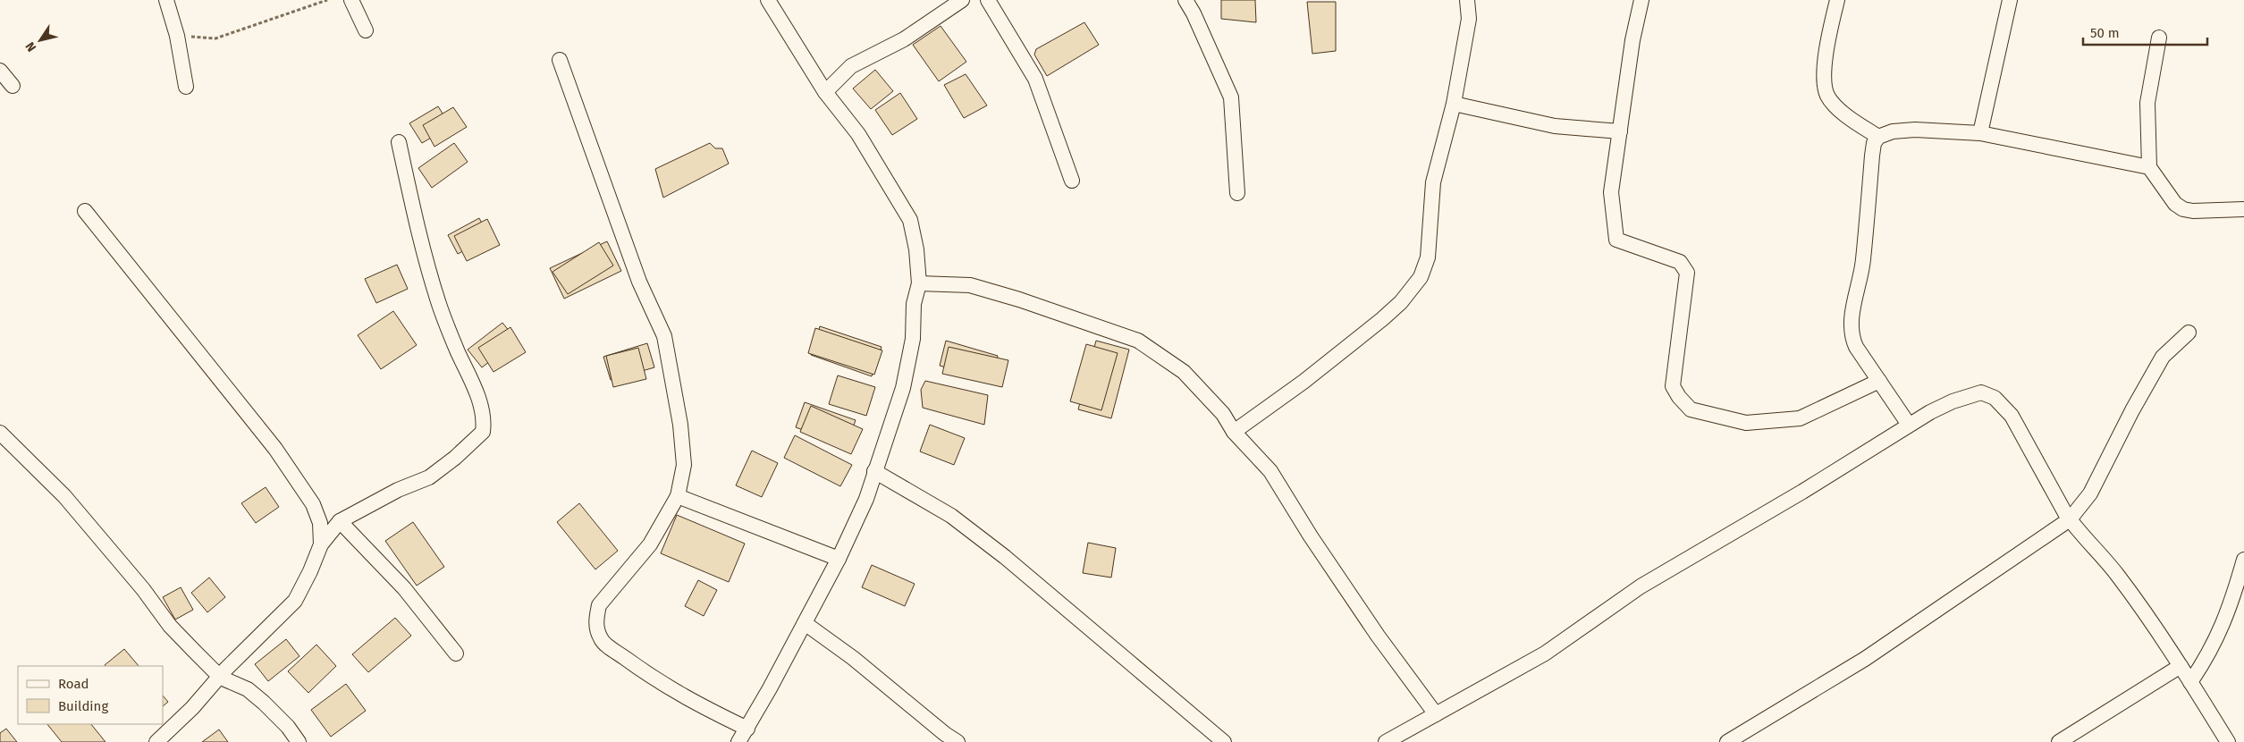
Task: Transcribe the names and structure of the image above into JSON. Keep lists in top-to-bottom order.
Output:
{
  "legend": ["Road", "Building"],
  "scale_bar": "50 m",
  "north": "bottom left"
}
